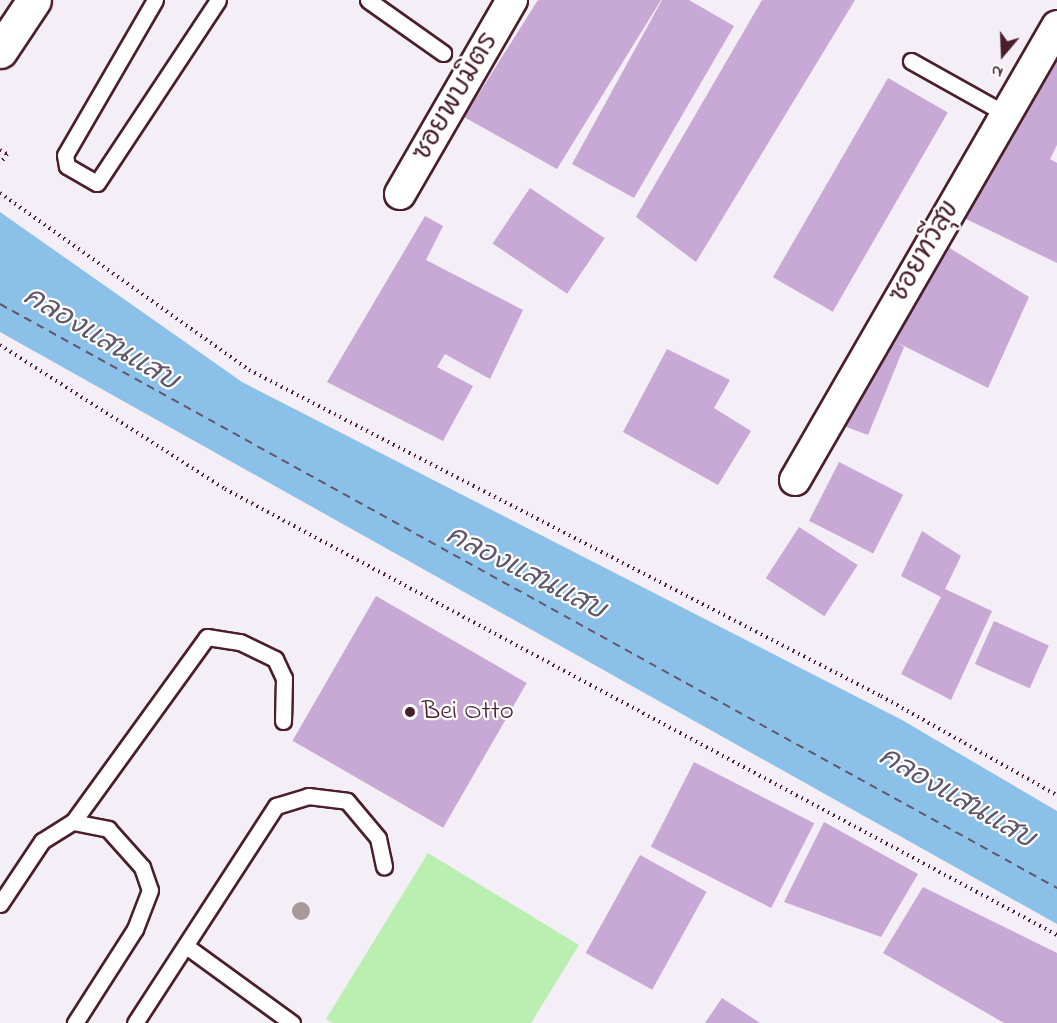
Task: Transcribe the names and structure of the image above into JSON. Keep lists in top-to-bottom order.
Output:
{
  "streets": {
    "street": ["ซอยพบมิตร", "ซอยทวีสุข"]
  },
  "water": ["คลองแสนแสบ"],
  "places": ["Bei Otto"],
  "north": "bottom"
}
